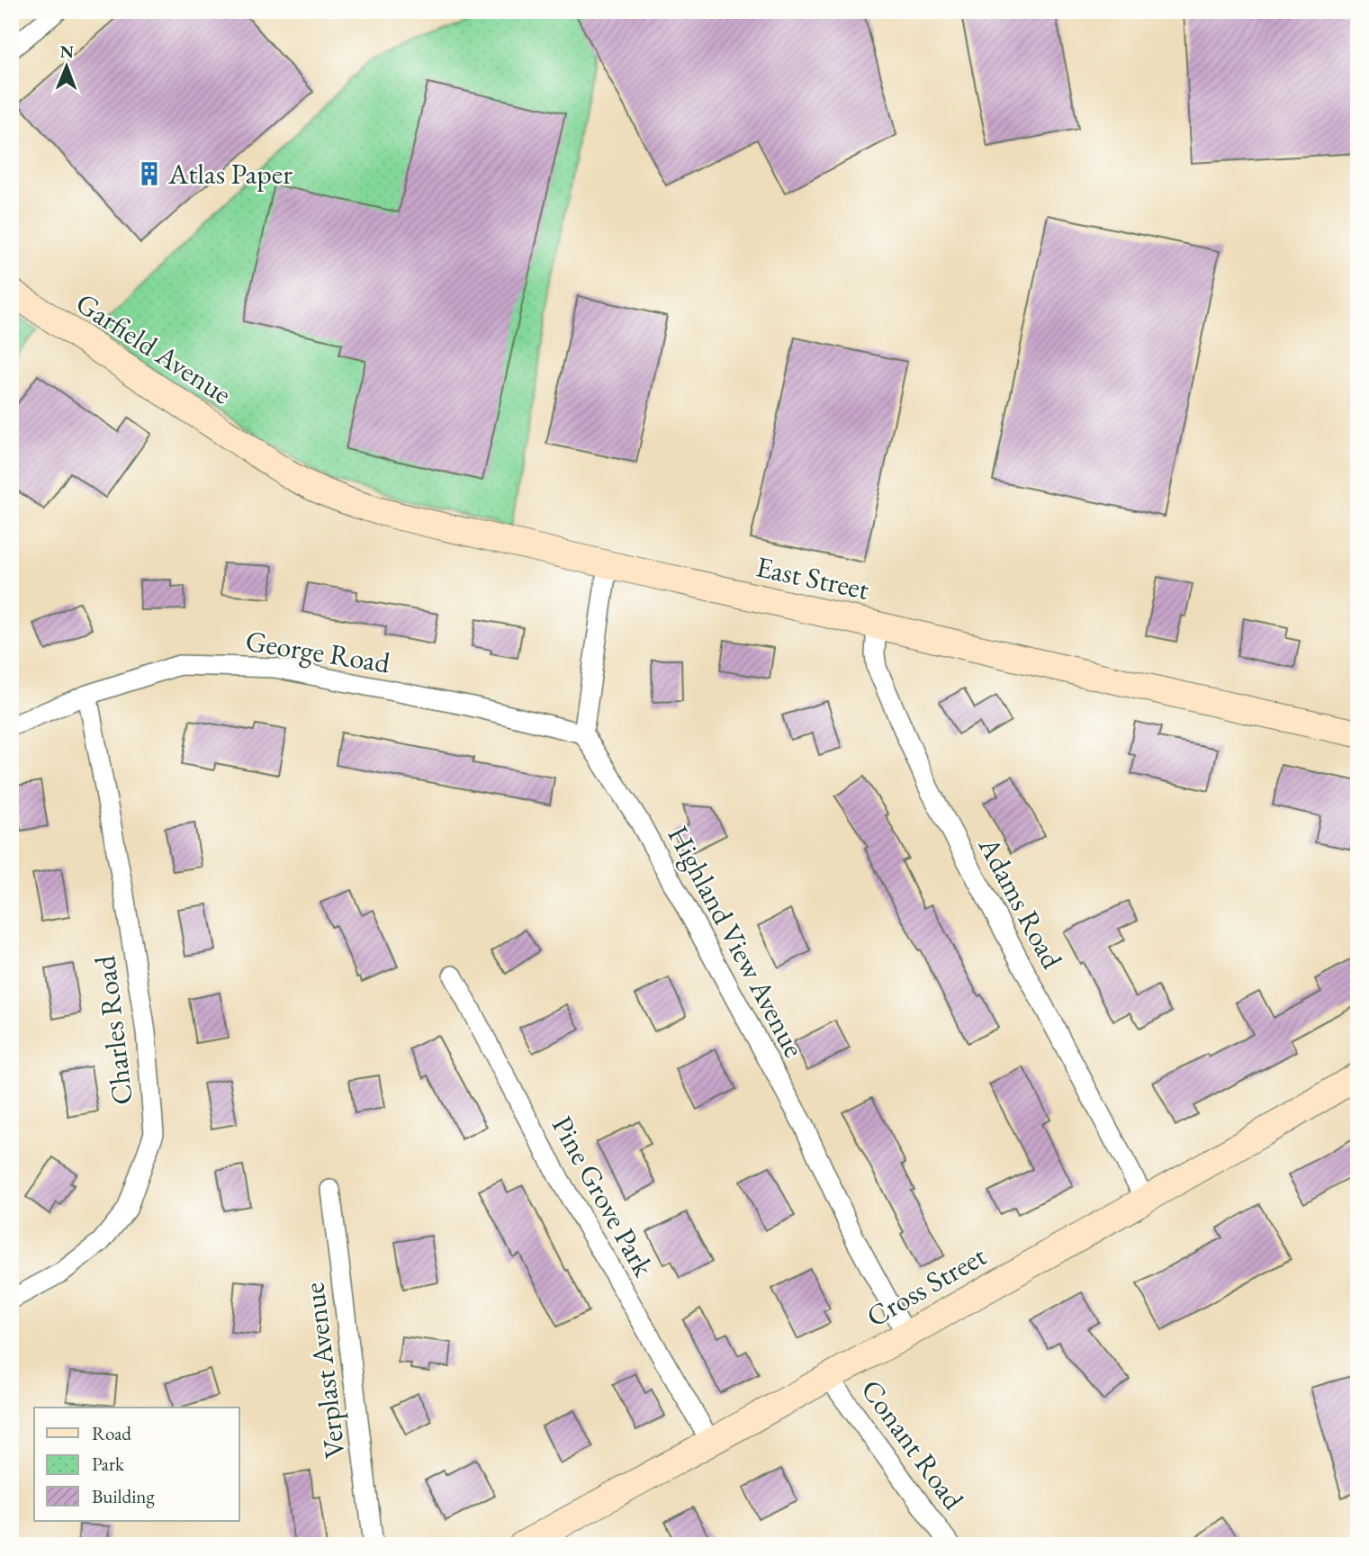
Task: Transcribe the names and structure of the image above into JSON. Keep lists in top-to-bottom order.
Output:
{
  "streets": {
    "street": [
      "Garfield Avenue",
      "East Street",
      "George Road",
      "Adams Road",
      "Highland View Avenue",
      "Charles Road",
      "Pine Grove Park",
      "Cross Street",
      "Verplast Avenue",
      "Conant Road"
    ]
  },
  "crossings": [
    ["Garfield Avenue", "East Street"],
    ["East Street", "Adams Road"],
    ["George Road", "Highland View Avenue"],
    ["George Road", "Charles Road"],
    ["Adams Road", "Cross Street"],
    ["Highland View Avenue", "Cross Street"],
    ["Pine Grove Park", "Cross Street"],
    ["Cross Street", "Conant Road"]
  ],
  "places": {
    "building": ["Atlas Paper"]
  },
  "legend": ["Road", "Park", "Building"],
  "north": "top"
}
